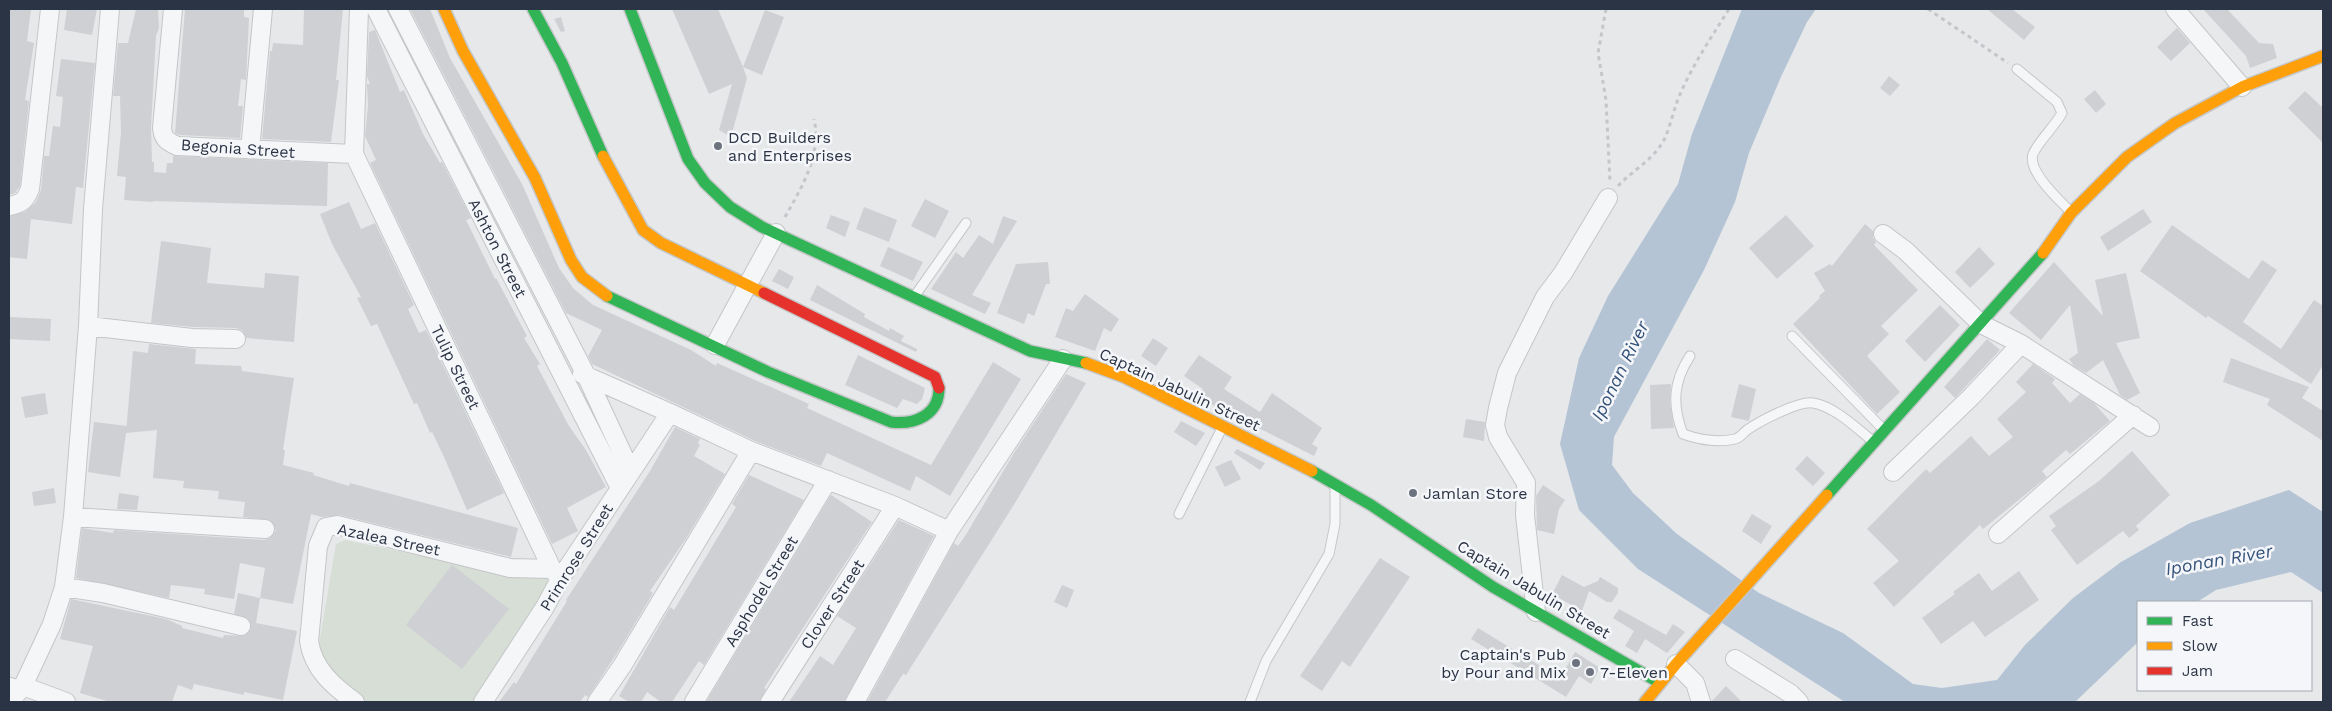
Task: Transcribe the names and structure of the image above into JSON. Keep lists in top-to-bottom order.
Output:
{
  "streets": {
    "street": [
      "Begonia Street",
      "Ashton Street",
      "Tulip Street",
      "Captain Jabulin Street",
      "Azalea Street",
      "Primrose Street",
      "Asphodel Street",
      "Clover Street"
    ]
  },
  "crossings": [
    ["Begonia Street", "Tulip Street"],
    ["Ashton Street", "Primrose Street"],
    ["Tulip Street", "Azalea Street"],
    ["Tulip Street", "Primrose Street"],
    ["Azalea Street", "Primrose Street"]
  ],
  "water": ["Iponan River"],
  "places": [
    "DCD Builders and Enterprises",
    "Jamlan Store",
    "Captain's Pub by Pour and Mix",
    "7-Eleven"
  ],
  "legend": ["Fast", "Slow", "Jam"]
}
